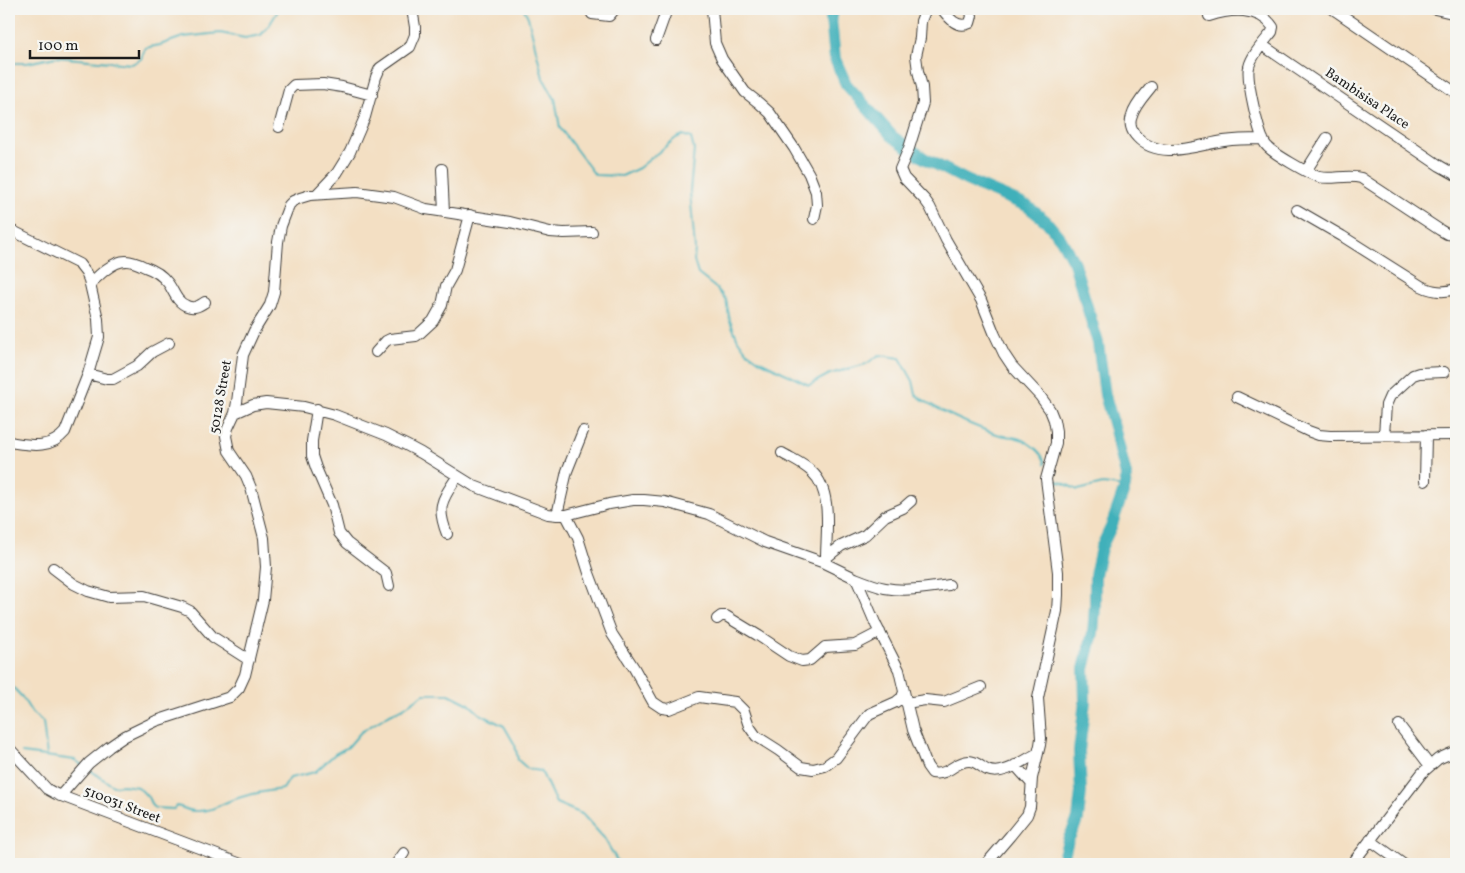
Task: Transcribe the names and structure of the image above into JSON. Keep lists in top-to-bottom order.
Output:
{
  "streets": {
    "street": ["Bambisisa Place", "50128 Street", "510031 Street"]
  },
  "crossings": [
    ["50128 Street", "510031 Street"]
  ],
  "scale_bar": "100 m"
}
